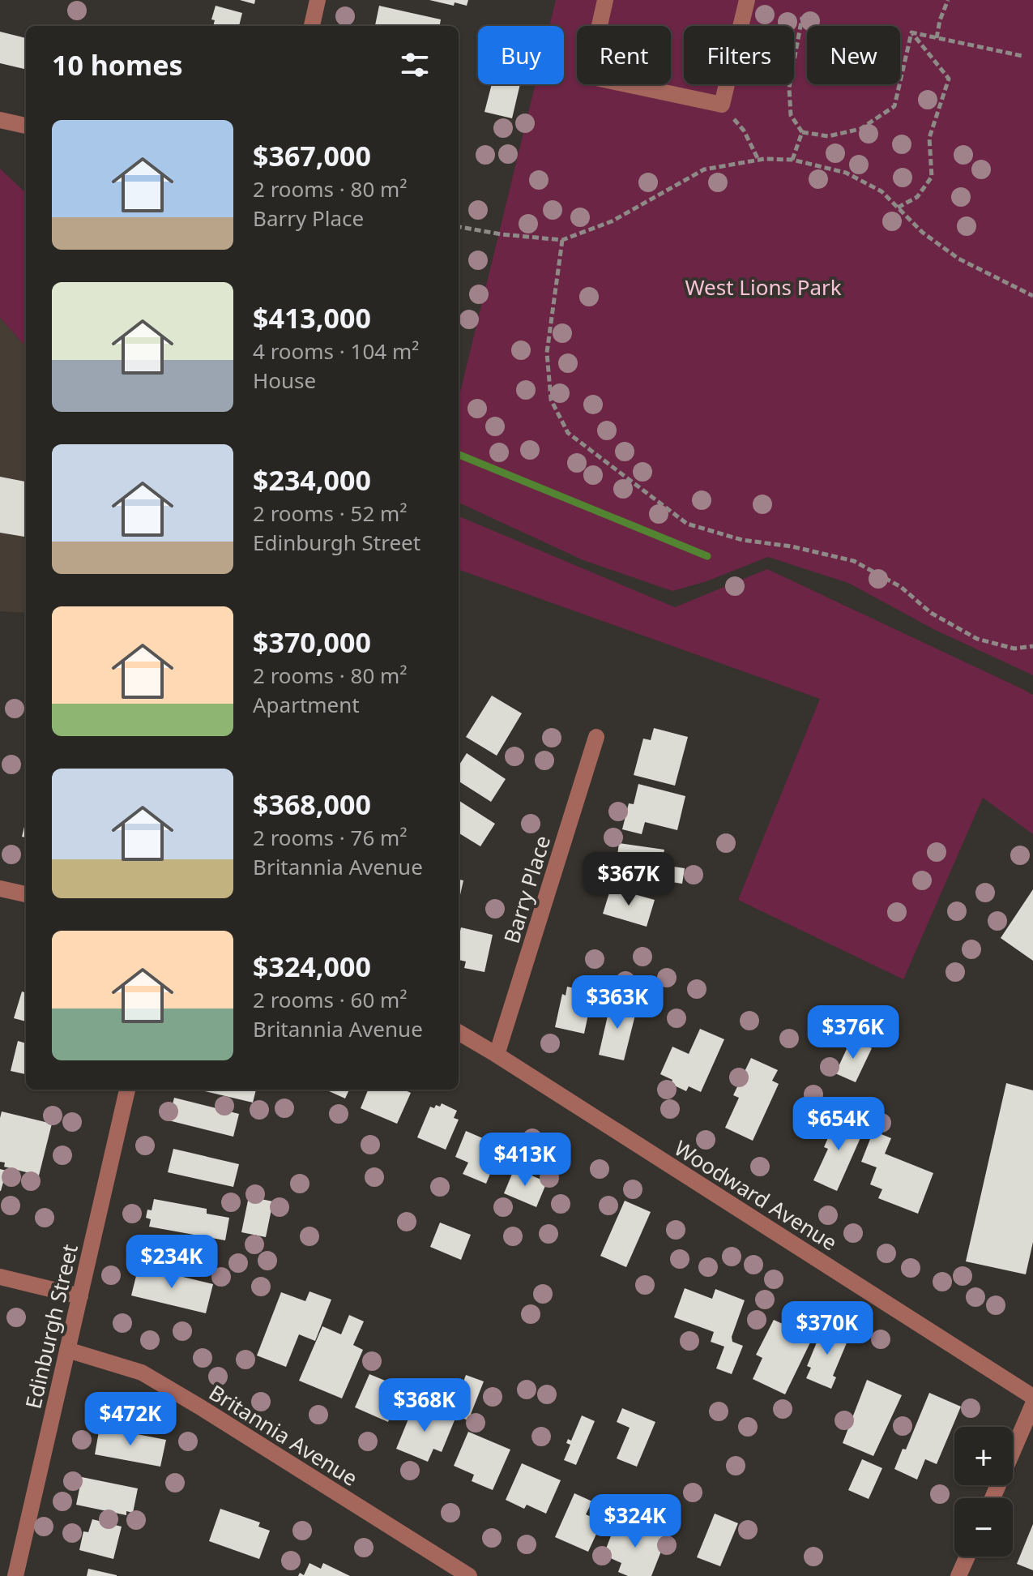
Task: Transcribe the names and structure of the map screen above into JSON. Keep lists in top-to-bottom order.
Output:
{
  "streets": {
    "street": [
      "Barry Place",
      "Woodward Avenue",
      "Edinburgh Street",
      "Britannia Avenue"
    ]
  },
  "crossings": [
    ["Barry Place", "Woodward Avenue"],
    ["Edinburgh Street", "Britannia Avenue"]
  ],
  "parks": ["West Lions Park"],
  "page": {
    "chip": [
      "Buy",
      "Rent",
      "Filters",
      "New"
    ],
    "heading": "10 homes",
    "list": [
      {
        "name": "$367,000",
        "note": "2 rooms · 80 m² · Barry Place"
      },
      {
        "name": "$413,000",
        "note": "4 rooms · 104 m² · House"
      },
      {
        "name": "$234,000",
        "note": "2 rooms · 52 m² · Edinburgh Street"
      },
      {
        "name": "$370,000",
        "note": "2 rooms · 80 m² · Apartment"
      },
      {
        "name": "$368,000",
        "note": "2 rooms · 76 m² · Britannia Avenue"
      },
      {
        "name": "$324,000",
        "note": "2 rooms · 60 m² · Britannia Avenue"
      }
    ],
    "price": [
      "$367K",
      "$363K",
      "$376K",
      "$654K",
      "$413K",
      "$234K",
      "$370K",
      "$368K",
      "$472K",
      "$324K"
    ],
    "map_buttons": ["+", "−"]
  }
}
